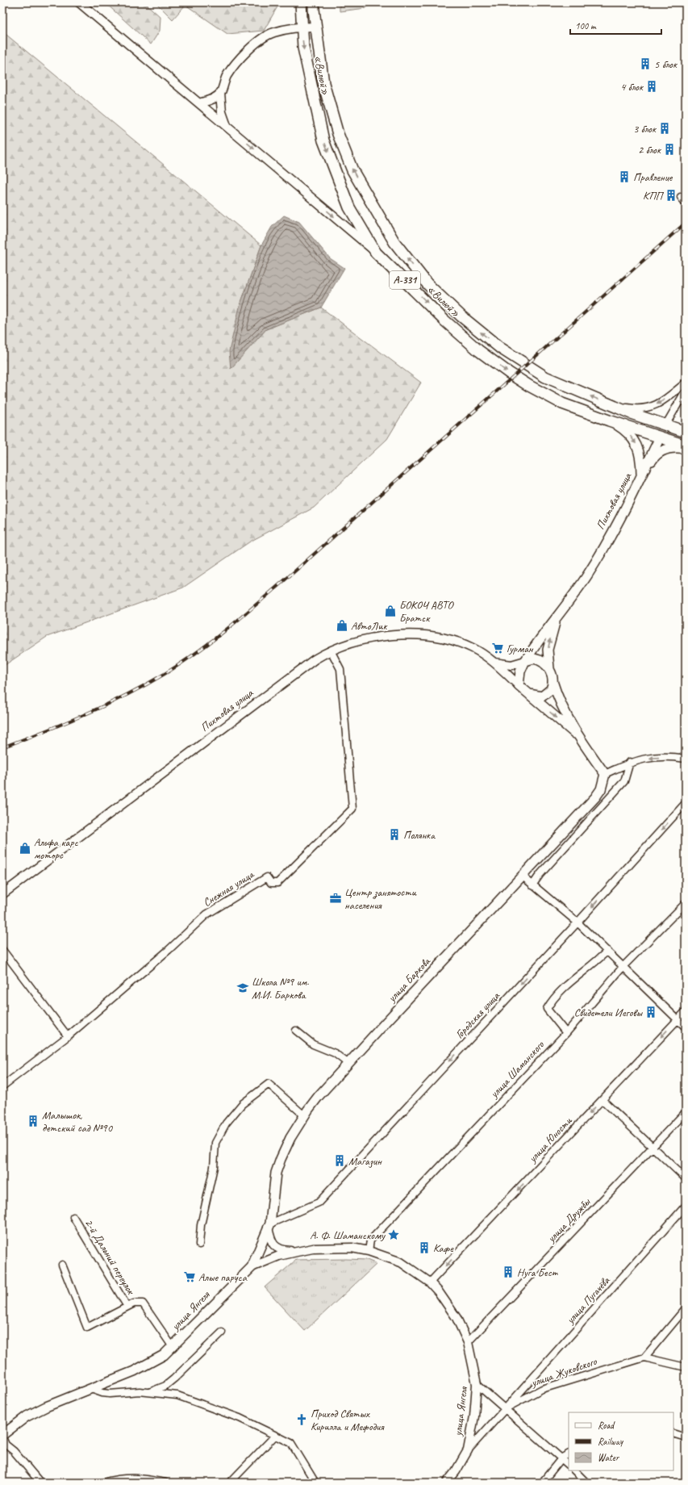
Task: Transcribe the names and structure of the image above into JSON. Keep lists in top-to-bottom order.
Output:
{
  "streets": {
    "highway": ["«Вилюй»", "А-331", "Пихтовая улица"],
    "main road": ["улица Баркова", "улица Янгеля"],
    "street": [
      "Снежная улица",
      "Городская улица",
      "улица Шаманского",
      "улица Юности",
      "улица Дружбы",
      "2-й Дальний переулок",
      "улица Пугачёва",
      "улица Жуковского"
    ]
  },
  "crossings": [
    ["«Вилюй»", "Пихтовая улица"],
    ["Пихтовая улица", "Снежная улица"],
    ["улица Баркова", "Городская улица"],
    ["улица Баркова", "улица Янгеля"],
    ["улица Шаманского", "улица Янгеля"],
    ["улица Юности", "улица Янгеля"],
    ["улица Дружбы", "улица Янгеля"],
    ["улица Пугачёва", "улица Жуковского"],
    ["улица Янгеля", "улица Жуковского"]
  ],
  "one_way": ["Городская улица", "улица Юности"],
  "places": {
    "building": [
      "5 блок",
      "4 блок",
      "3 блок",
      "2 блок",
      "Правление",
      "КПП",
      "Полянка",
      "Свидетели Иеговы",
      "Малышок, детский сад №90",
      "Магазин",
      "Кафе",
      "Нуга Бест"
    ],
    "shop": ["БОКОЧ АВТО Братск", "АвтоЛик", "Альфа карс моторс"],
    "supermarket": ["Гурман", "Алые паруса"],
    "office": ["Центр занятости населения"],
    "school or university": ["Школа №9 им. М.И. Баркова"],
    "place": ["А. Ф. Шаманскому"],
    "church": ["Приход Святых Кирилла и Мефодия"]
  },
  "legend": ["Road", "Railway", "Water"],
  "scale_bar": "100 m"
}
